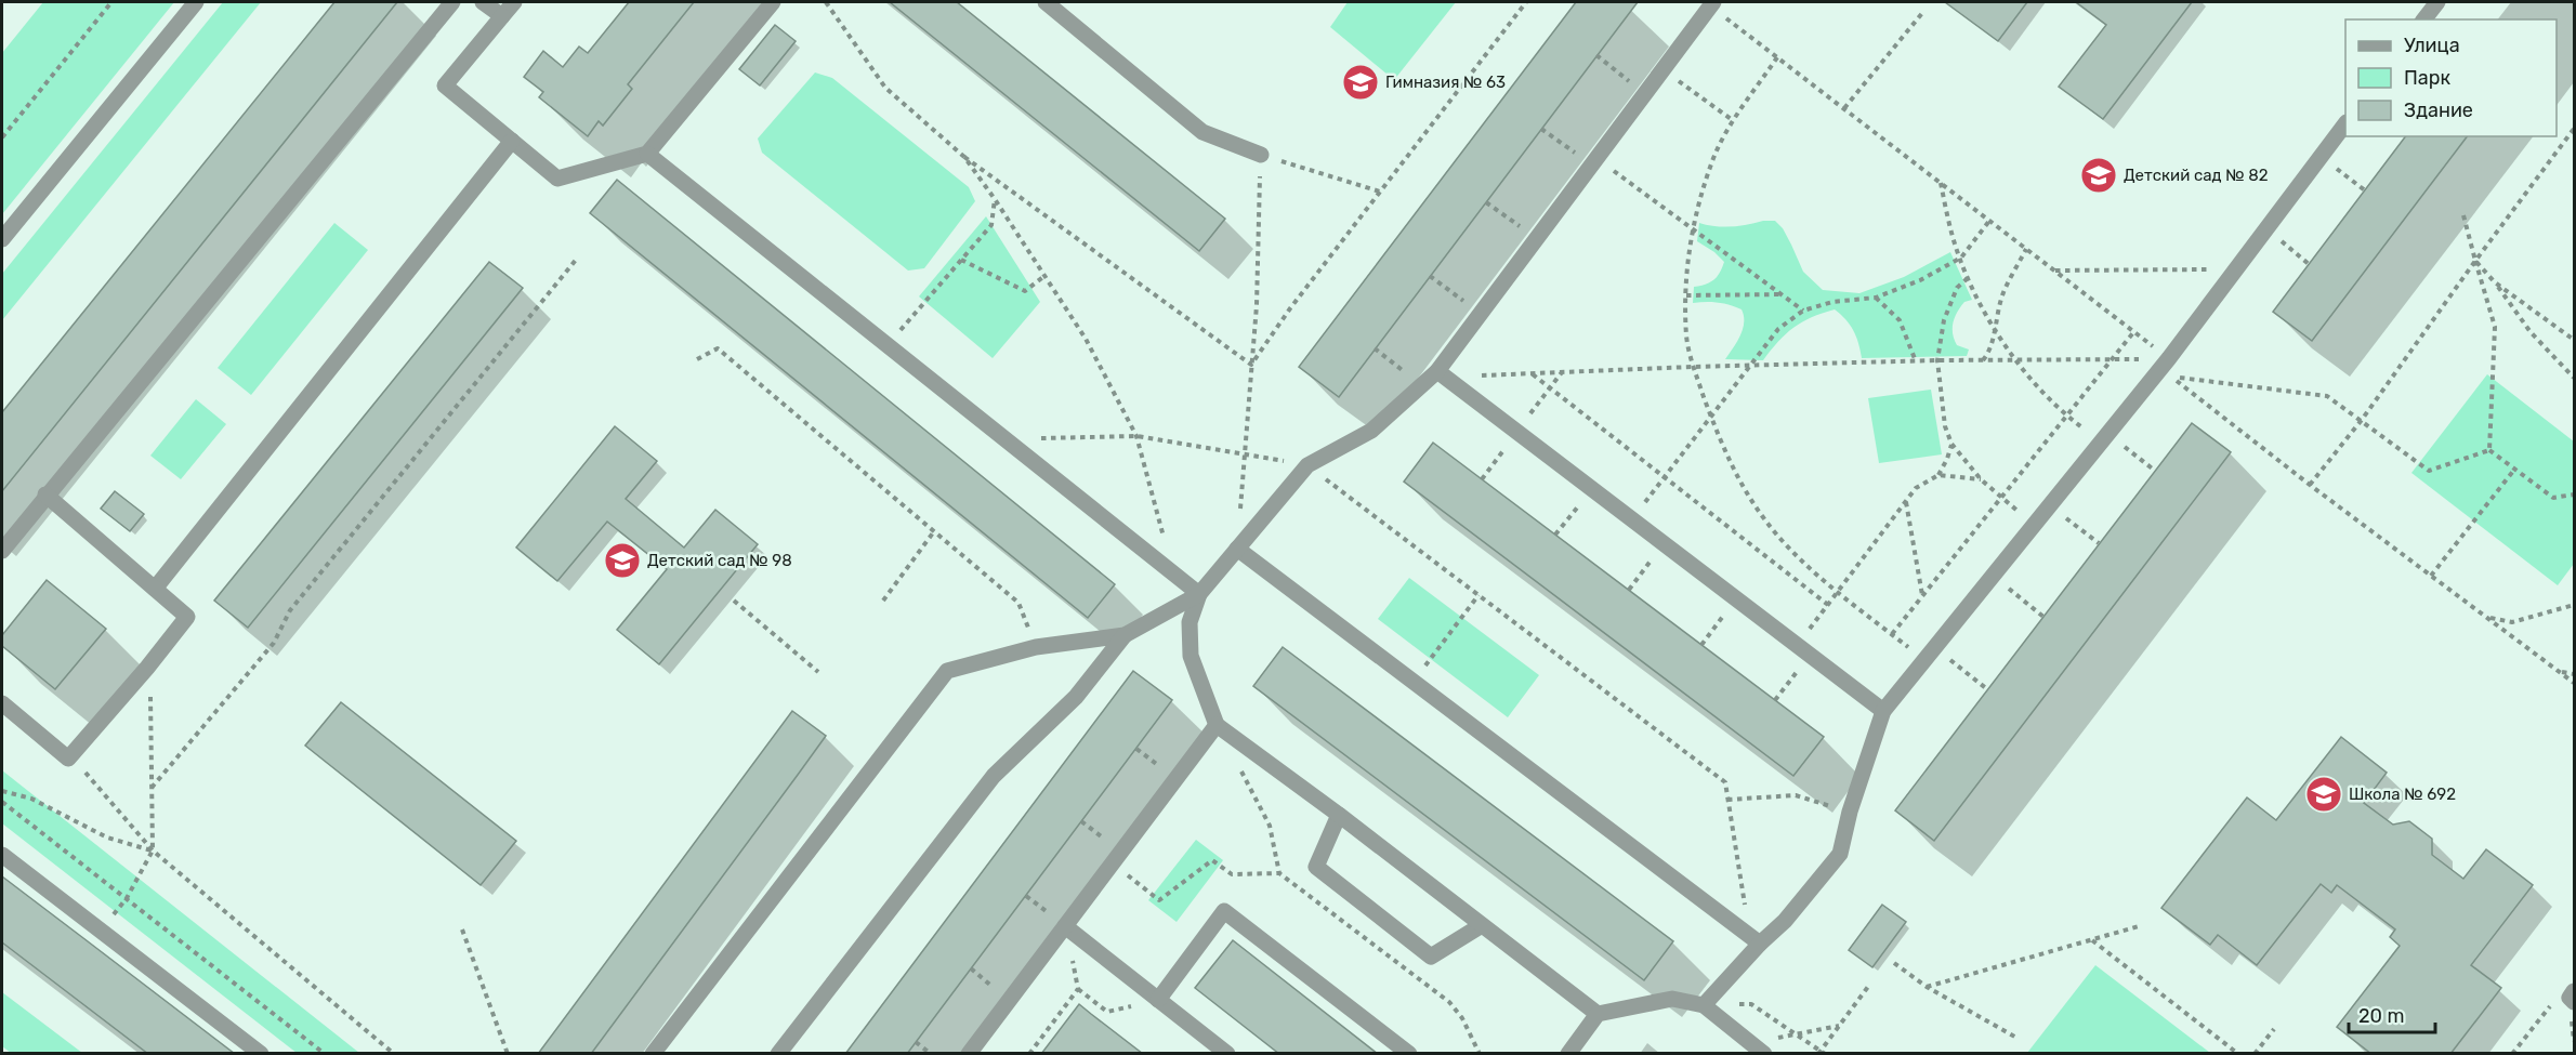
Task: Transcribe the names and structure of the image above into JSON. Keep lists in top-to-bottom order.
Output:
{
  "places": {
    "school or university": [
      "Гимназия № 63",
      "Детский сад № 82",
      "Детский сад № 98",
      "Школа № 692"
    ]
  },
  "legend": ["Улица", "Парк", "Здание"],
  "scale_bar": "20 m"
}
